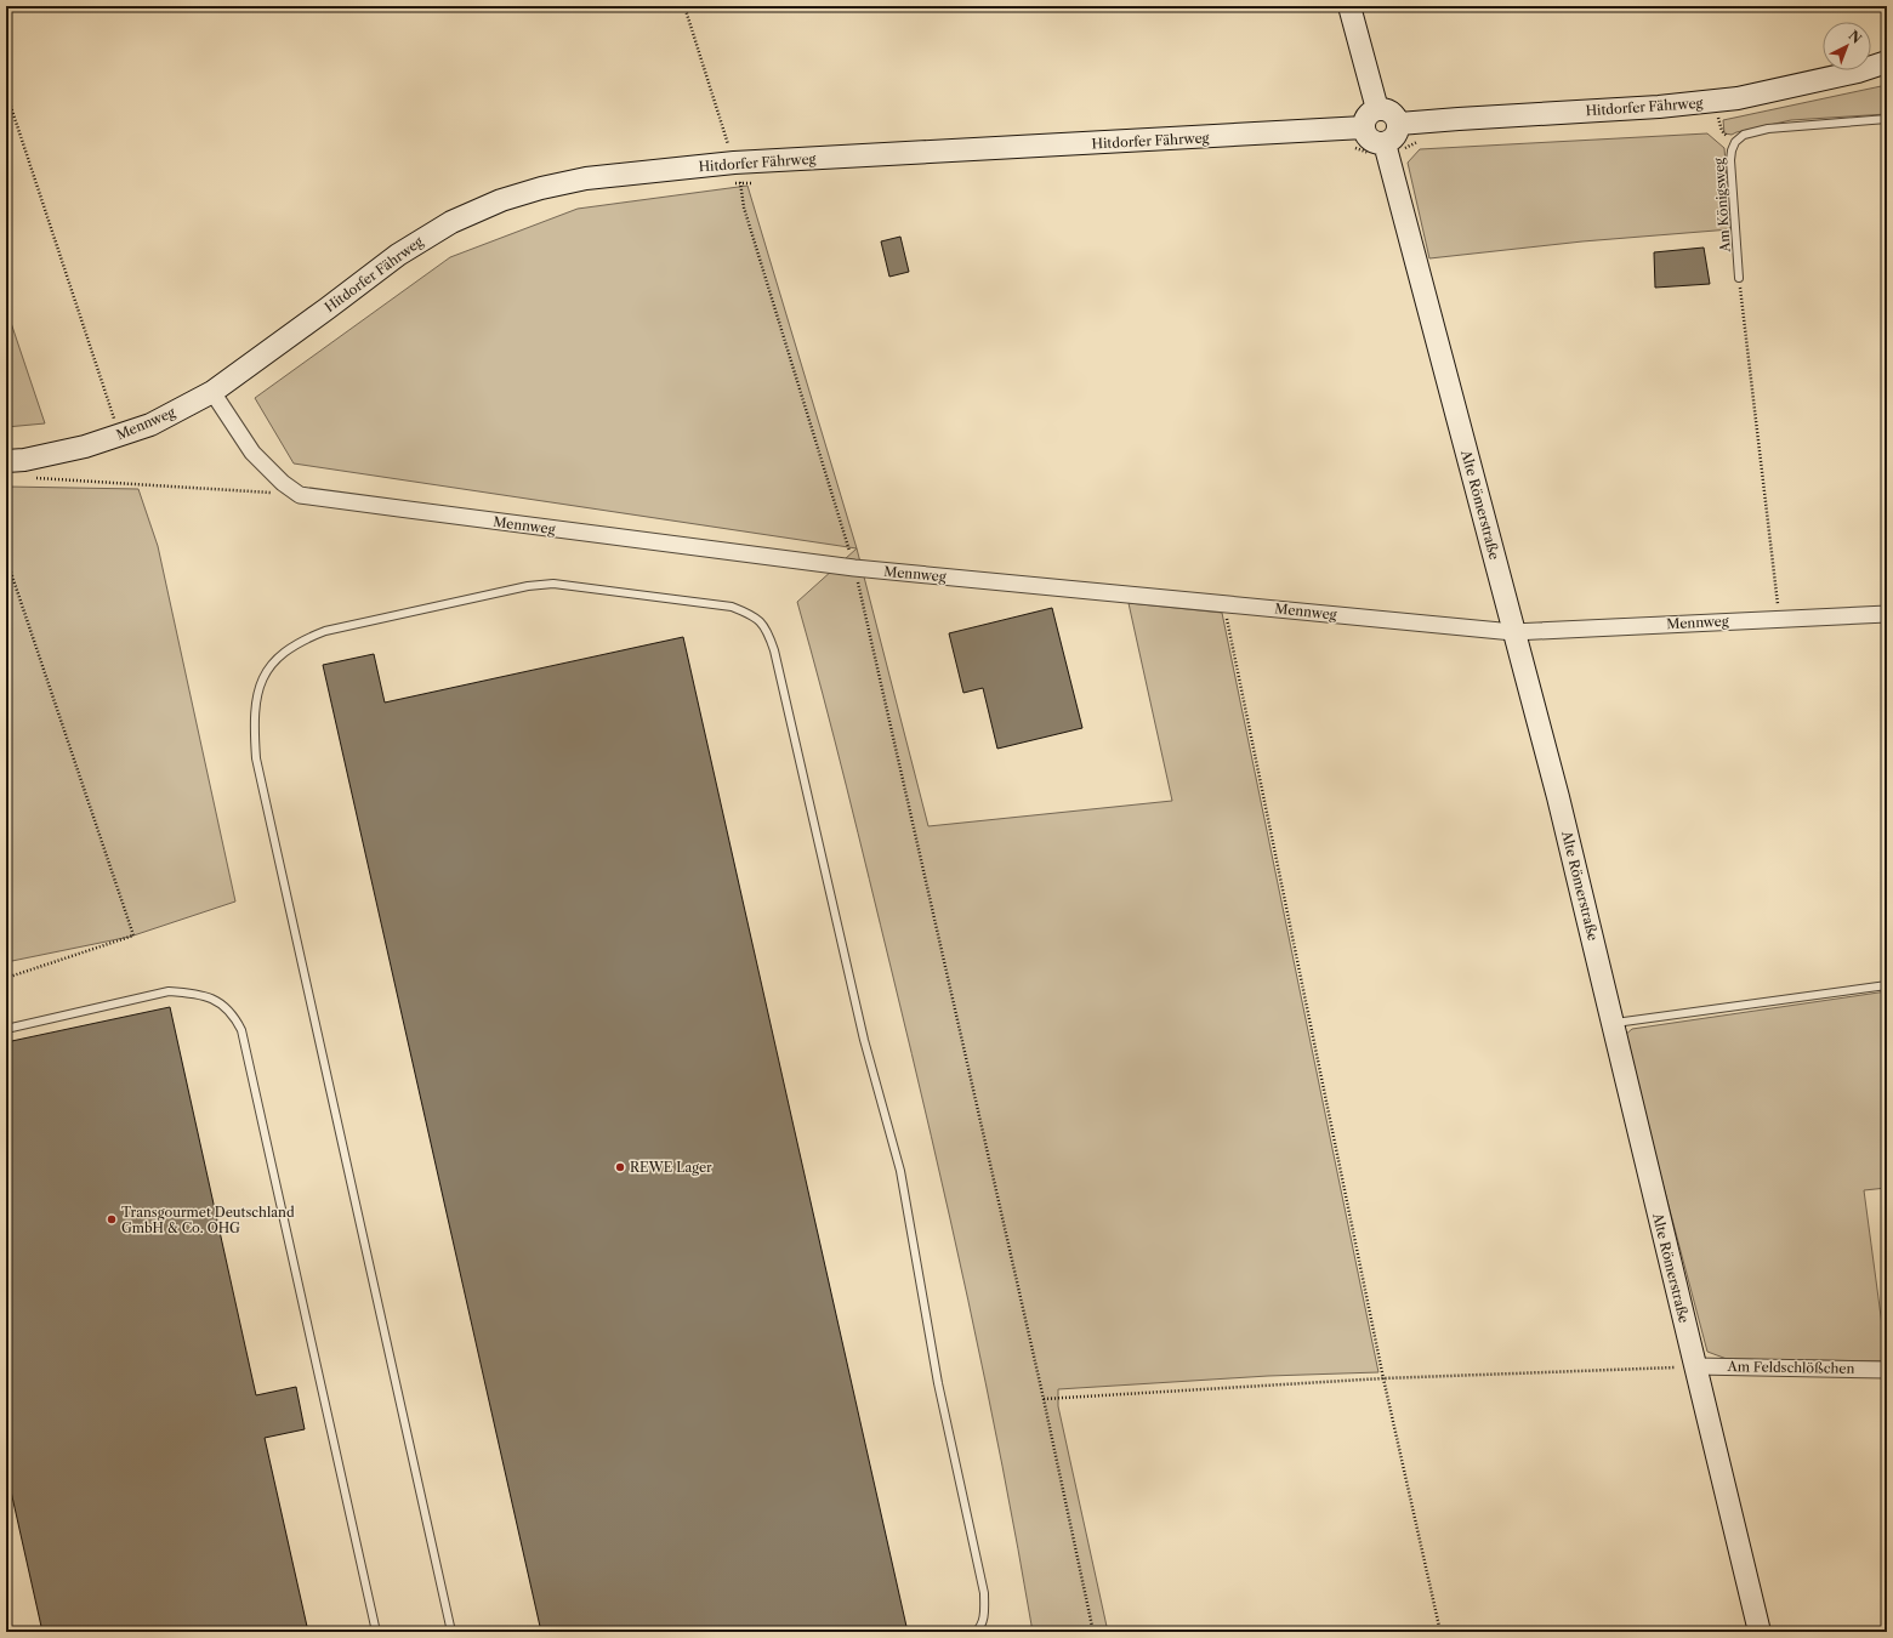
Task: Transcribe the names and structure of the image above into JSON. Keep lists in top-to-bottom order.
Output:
{
  "streets": {
    "street": [
      "Hitdorfer Fährweg",
      "Mennweg",
      "Alte Römerstraße",
      "Am Feldschlößchen"
    ],
    "lane": ["Am Königsweg"]
  },
  "crossings": [
    ["Hitdorfer Fährweg", "Mennweg"],
    ["Hitdorfer Fährweg", "Alte Römerstraße"],
    ["Mennweg", "Alte Römerstraße"],
    ["Alte Römerstraße", "Am Feldschlößchen"]
  ],
  "places": ["REWE Lager", "Transgourmet Deutschland GmbH & Co. OHG"],
  "north": "top right"
}
